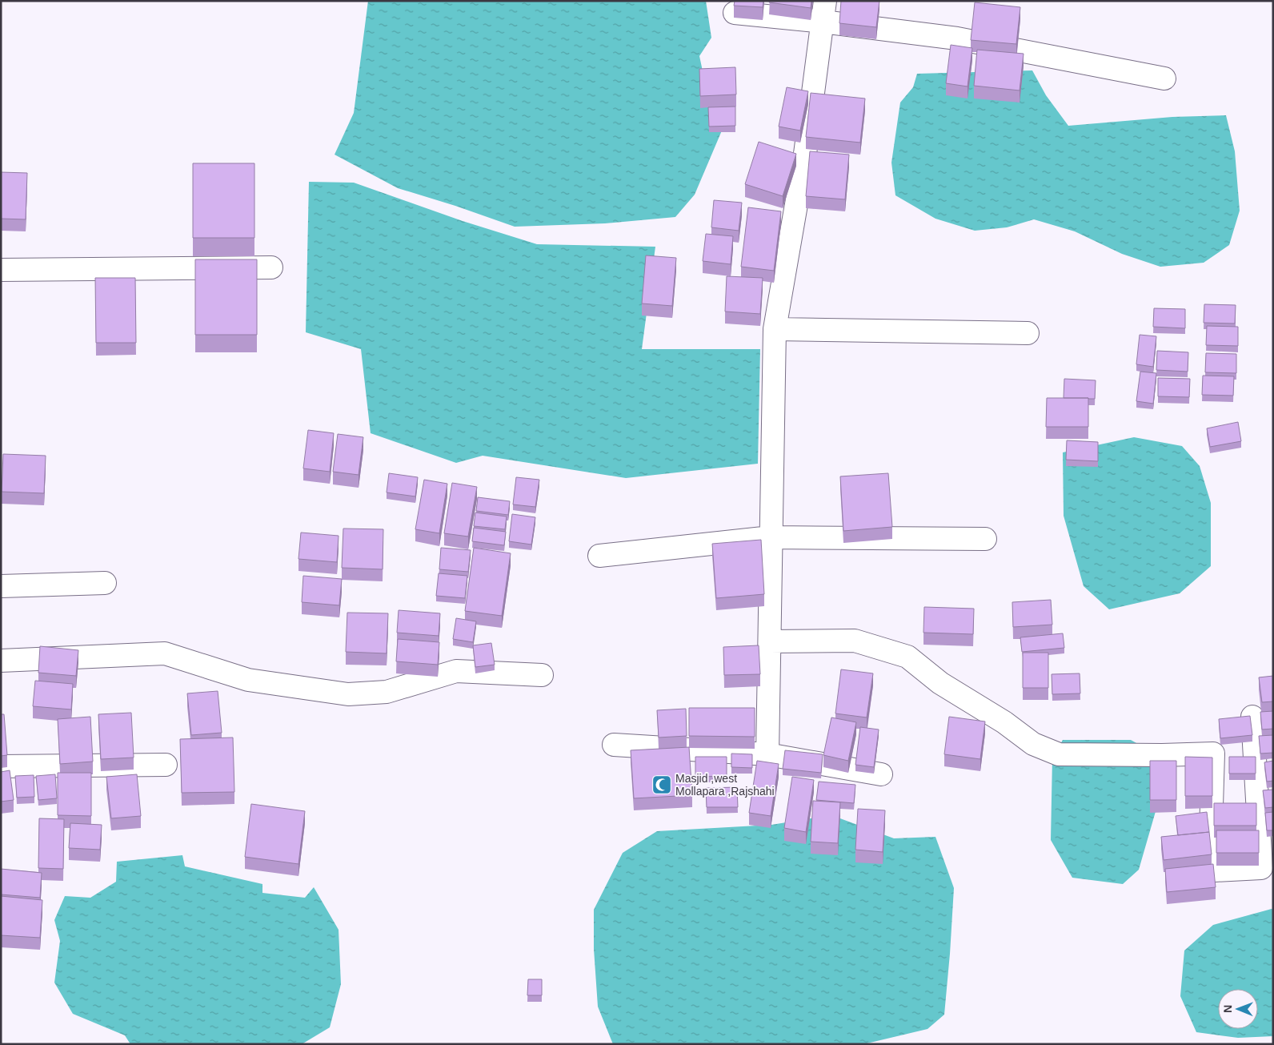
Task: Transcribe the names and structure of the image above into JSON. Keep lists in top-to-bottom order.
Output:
{
  "places": {
    "mosque": ["Masjid ,west Mollapara ,Rajshahi"]
  },
  "north": "left"
}
